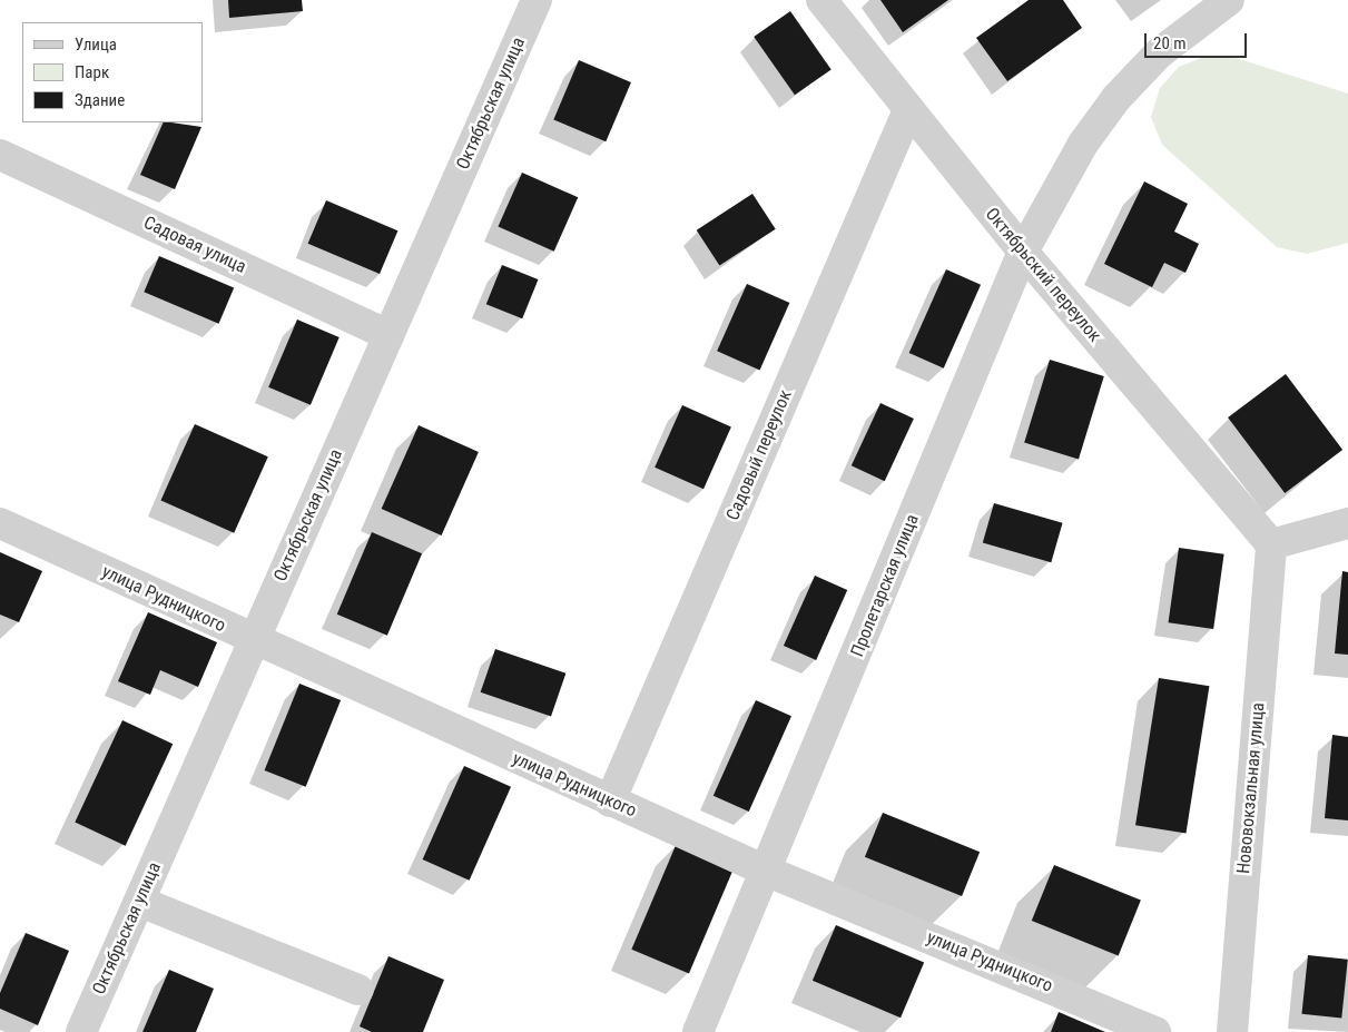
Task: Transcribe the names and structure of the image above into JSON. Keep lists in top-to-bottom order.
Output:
{
  "streets": {
    "street": [
      "Октябрьская улица",
      "Садовая улица",
      "Октябрьский переулок",
      "Садовый переулок",
      "Пролетарская улица",
      "улица Рудницкого",
      "Нововокзальная улица"
    ]
  },
  "crossings": [
    ["Октябрьская улица", "Садовая улица"],
    ["Октябрьская улица", "улица Рудницкого"],
    ["Октябрьский переулок", "Садовый переулок"],
    ["Октябрьский переулок", "Пролетарская улица"],
    ["Октябрьский переулок", "Нововокзальная улица"],
    ["Садовый переулок", "улица Рудницкого"],
    ["Пролетарская улица", "улица Рудницкого"]
  ],
  "legend": ["Улица", "Парк", "Здание"],
  "scale_bar": "20 m"
}
